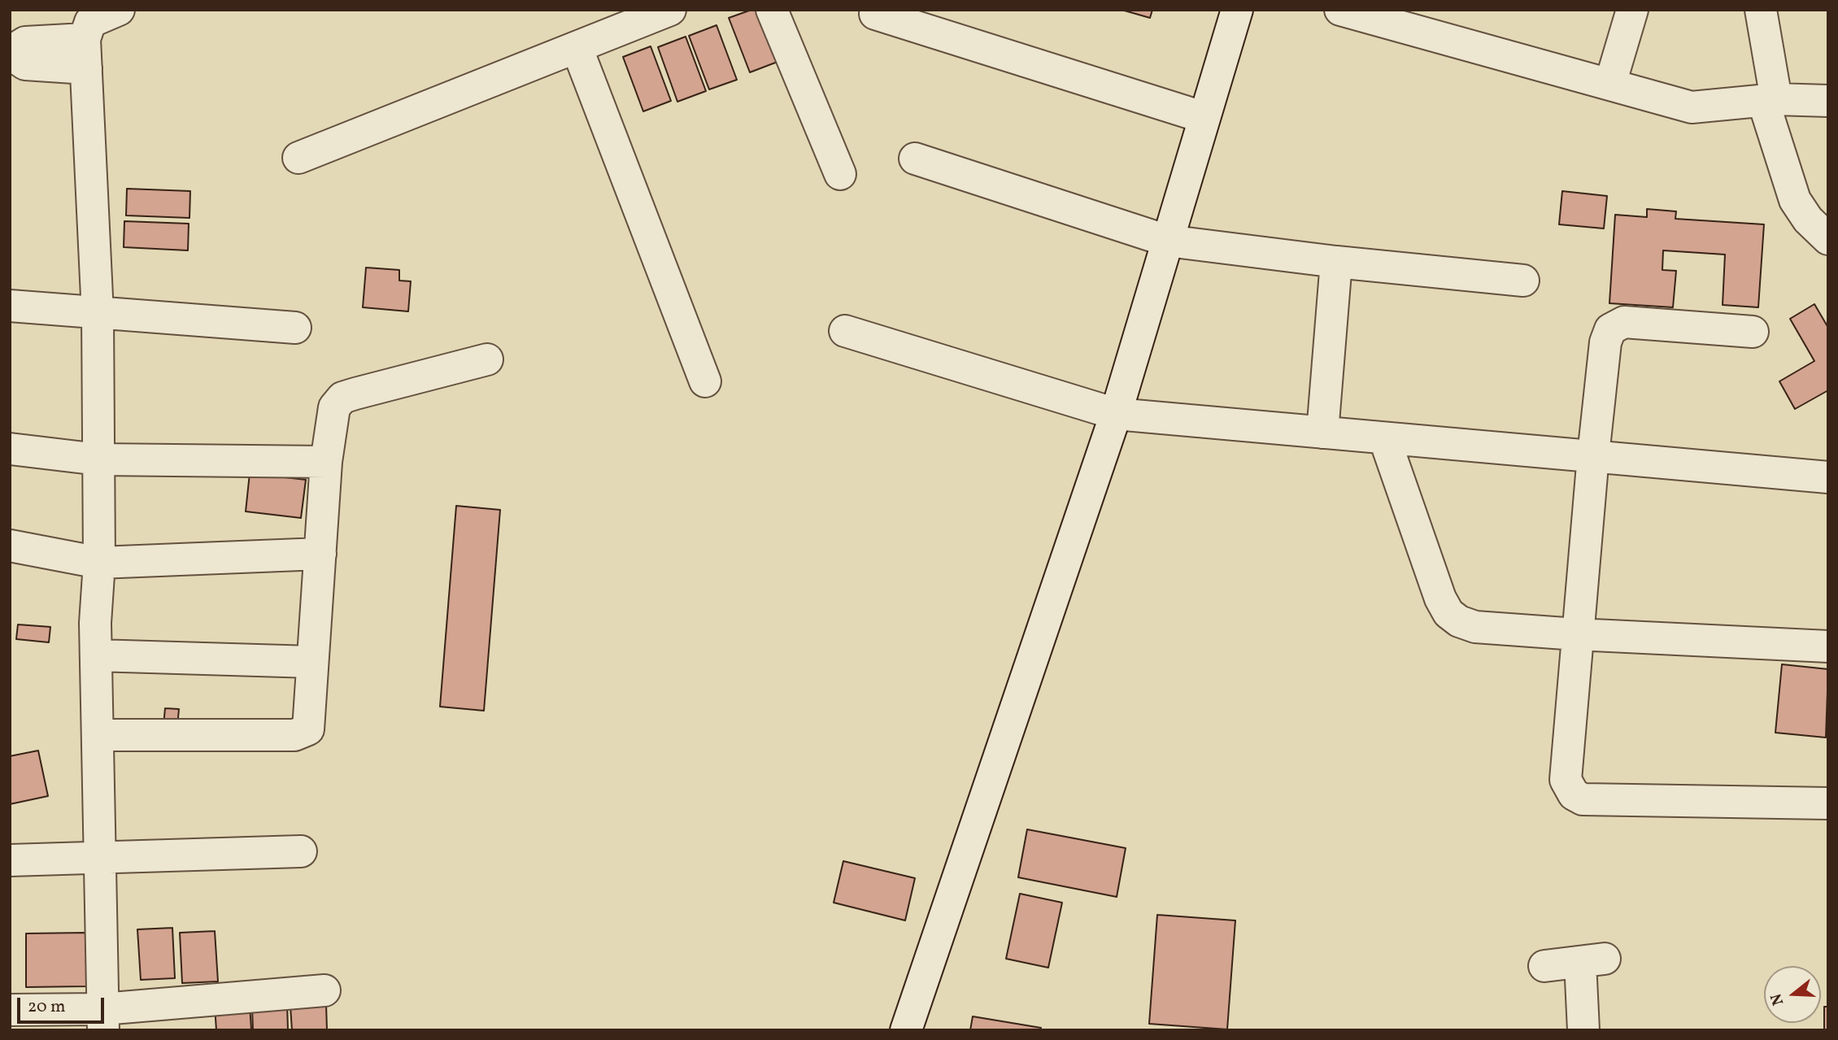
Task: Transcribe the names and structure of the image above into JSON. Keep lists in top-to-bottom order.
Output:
{
  "scale_bar": "20 m",
  "north": "left"
}
